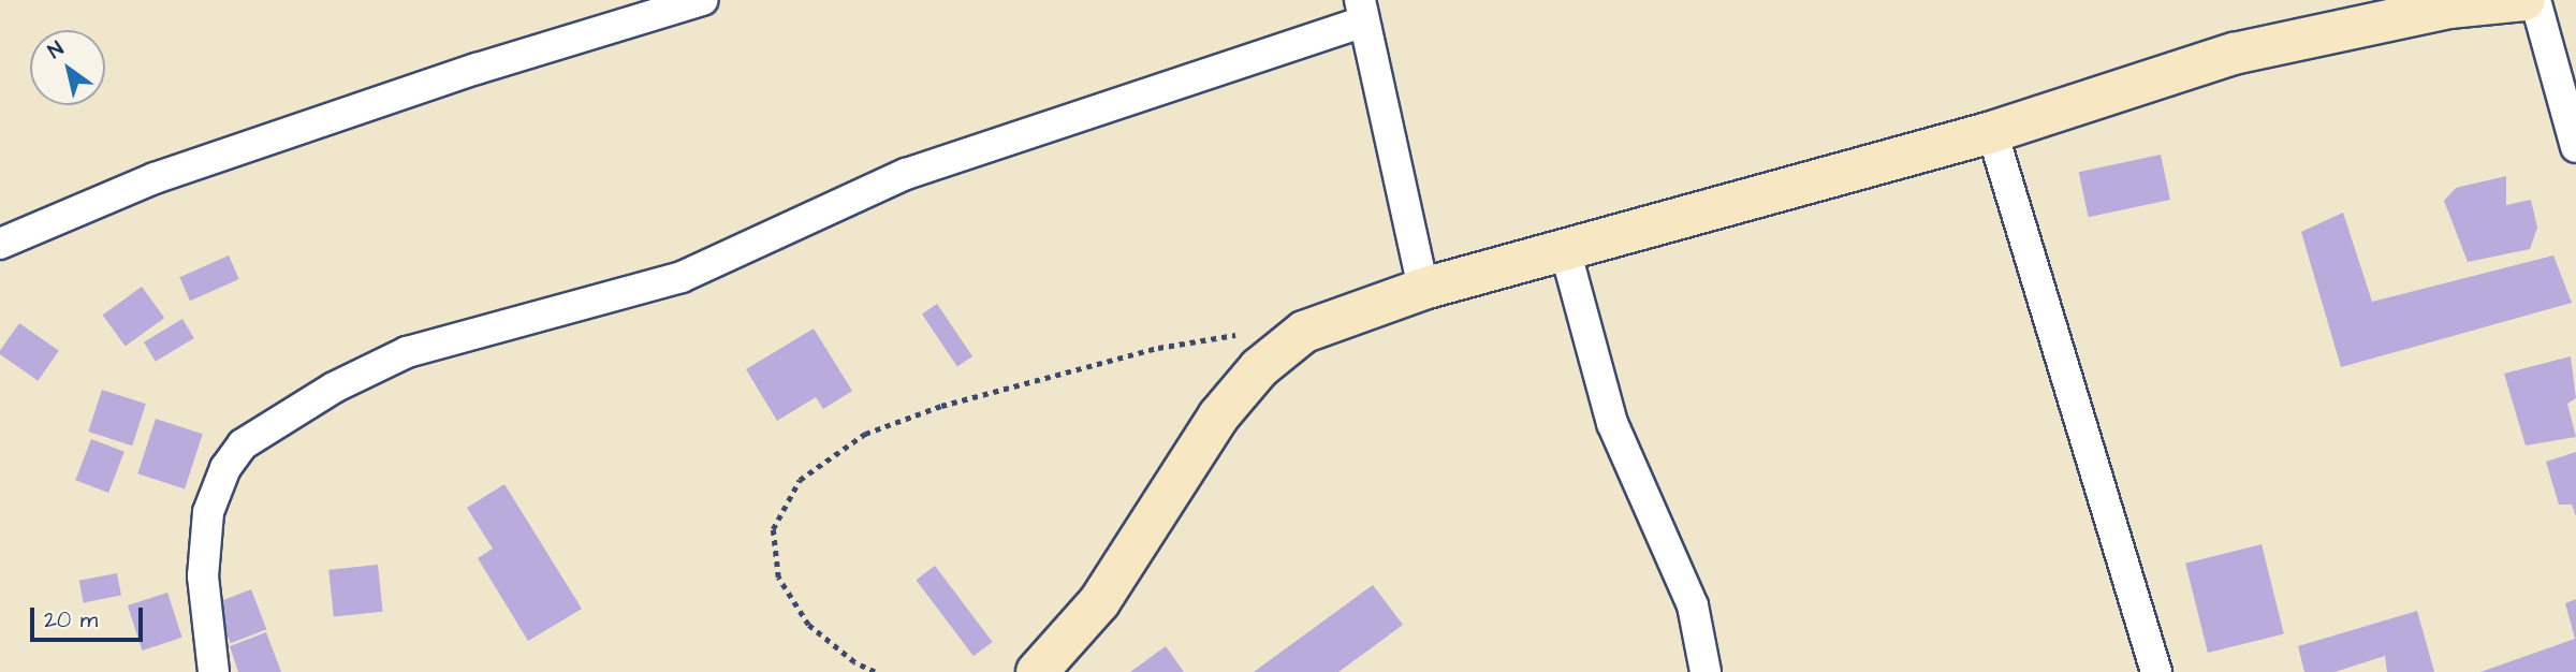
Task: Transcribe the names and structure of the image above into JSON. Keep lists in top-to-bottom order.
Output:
{
  "scale_bar": "20 m",
  "north": "top left"
}
